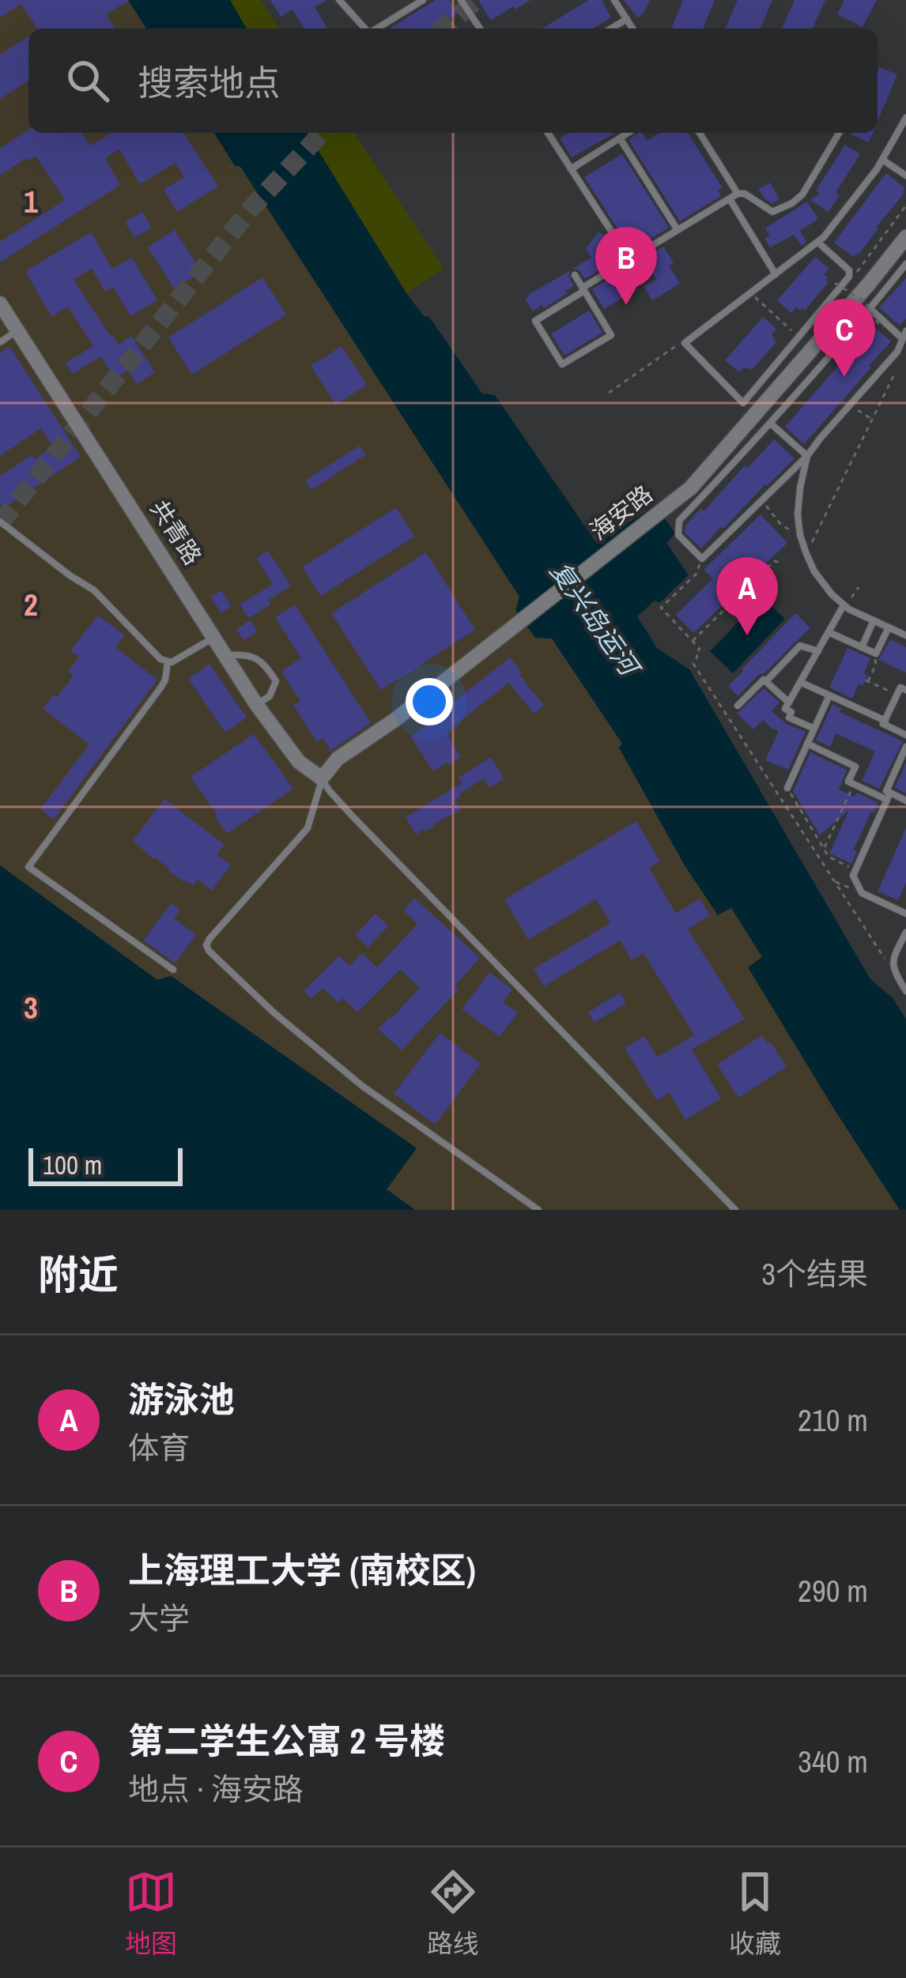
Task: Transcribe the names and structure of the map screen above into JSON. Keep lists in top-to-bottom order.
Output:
{
  "streets": {
    "street": ["海安路", "共青路"]
  },
  "crossings": [
    ["海安路", "共青路"]
  ],
  "water": ["复兴岛运河"],
  "scale_bar": "100 m",
  "page": {
    "search": "搜索地点",
    "pins": ["B", "C", "A"],
    "scale": "100 m",
    "heading": ["附近", "3个结果"],
    "list": [
      {
        "mark": "A",
        "name": "游泳池",
        "note": "体育",
        "value": "210 m"
      },
      {
        "mark": "B",
        "name": "上海理工大学 (南校区)",
        "note": "大学",
        "value": "290 m"
      },
      {
        "mark": "C",
        "name": "第二学生公寓 2 号楼",
        "note": "地点 · 海安路",
        "value": "340 m"
      }
    ],
    "nav": ["地图", "路线", "收藏"]
  },
  "grid": {
    "rows": ["1", "2", "3"]
  }
}
